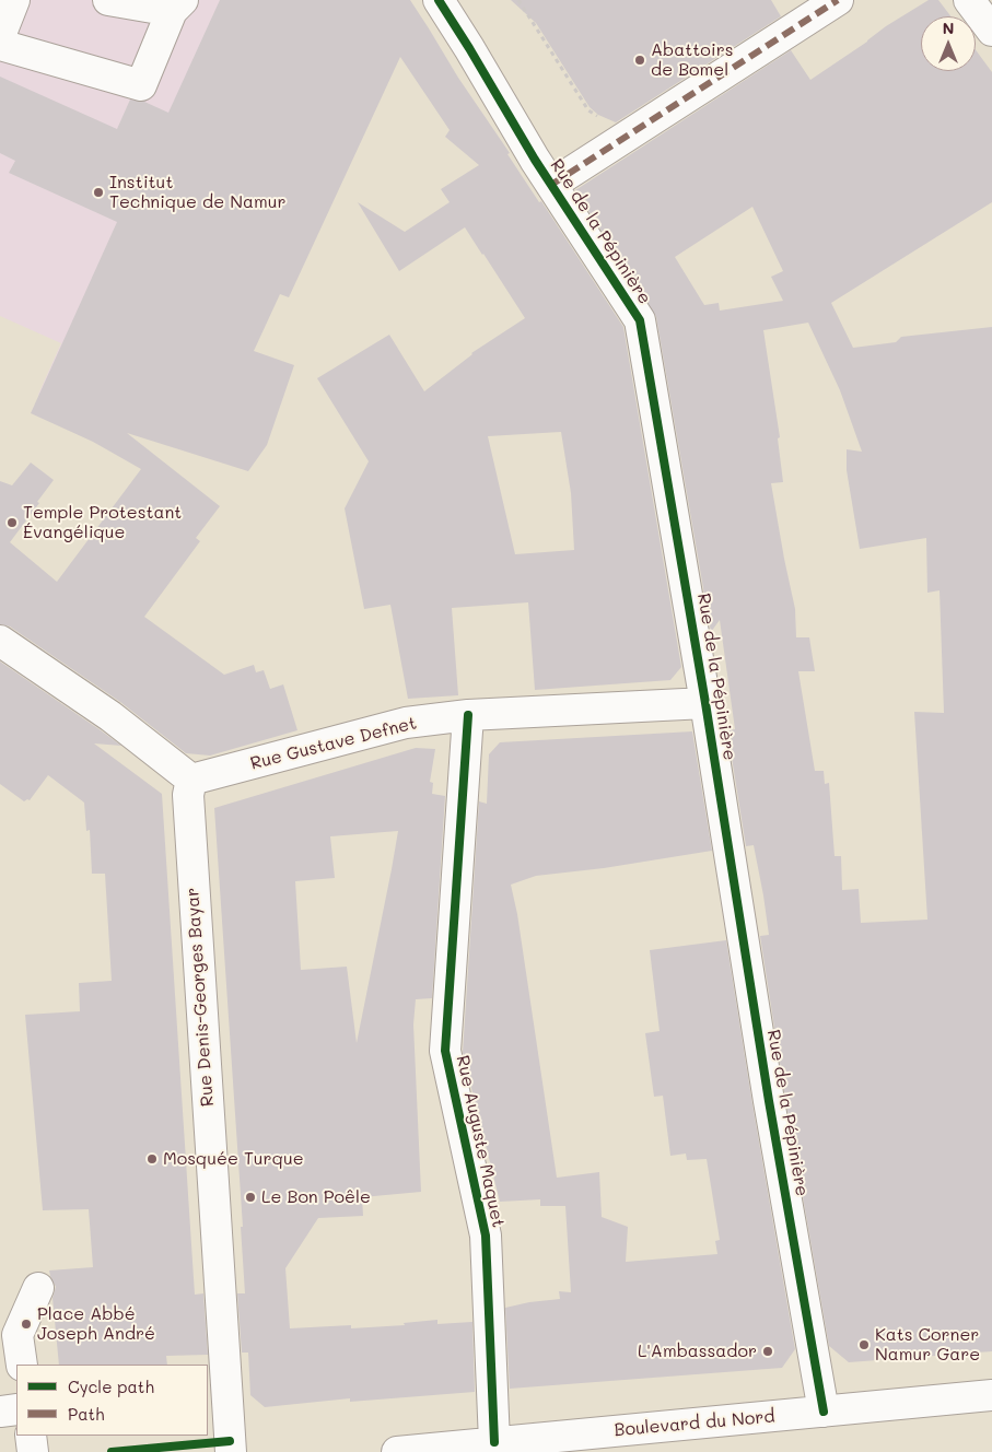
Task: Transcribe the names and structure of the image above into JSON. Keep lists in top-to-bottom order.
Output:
{
  "streets": {
    "street": [
      "Rue de la Pépinière",
      "Rue Gustave Defnet",
      "Rue Denis-Georges Bayar",
      "Rue Auguste Maquet",
      "Boulevard du Nord"
    ]
  },
  "crossings": [
    ["Rue de la Pépinière", "Rue Gustave Defnet"],
    ["Rue de la Pépinière", "Boulevard du Nord"],
    ["Rue Gustave Defnet", "Rue Denis-Georges Bayar"],
    ["Rue Gustave Defnet", "Rue Auguste Maquet"],
    ["Rue Auguste Maquet", "Boulevard du Nord"]
  ],
  "places": [
    "Abattoirs de Bomel",
    "Institut Technique de Namur",
    "Temple Protestant Évangélique",
    "Mosquée Turque",
    "Le Bon Poêle",
    "Place Abbé Joseph André",
    "Kats Corner Namur Gare",
    "L'Ambassador"
  ],
  "legend": ["Cycle path", "Path"],
  "north": "top"
}
